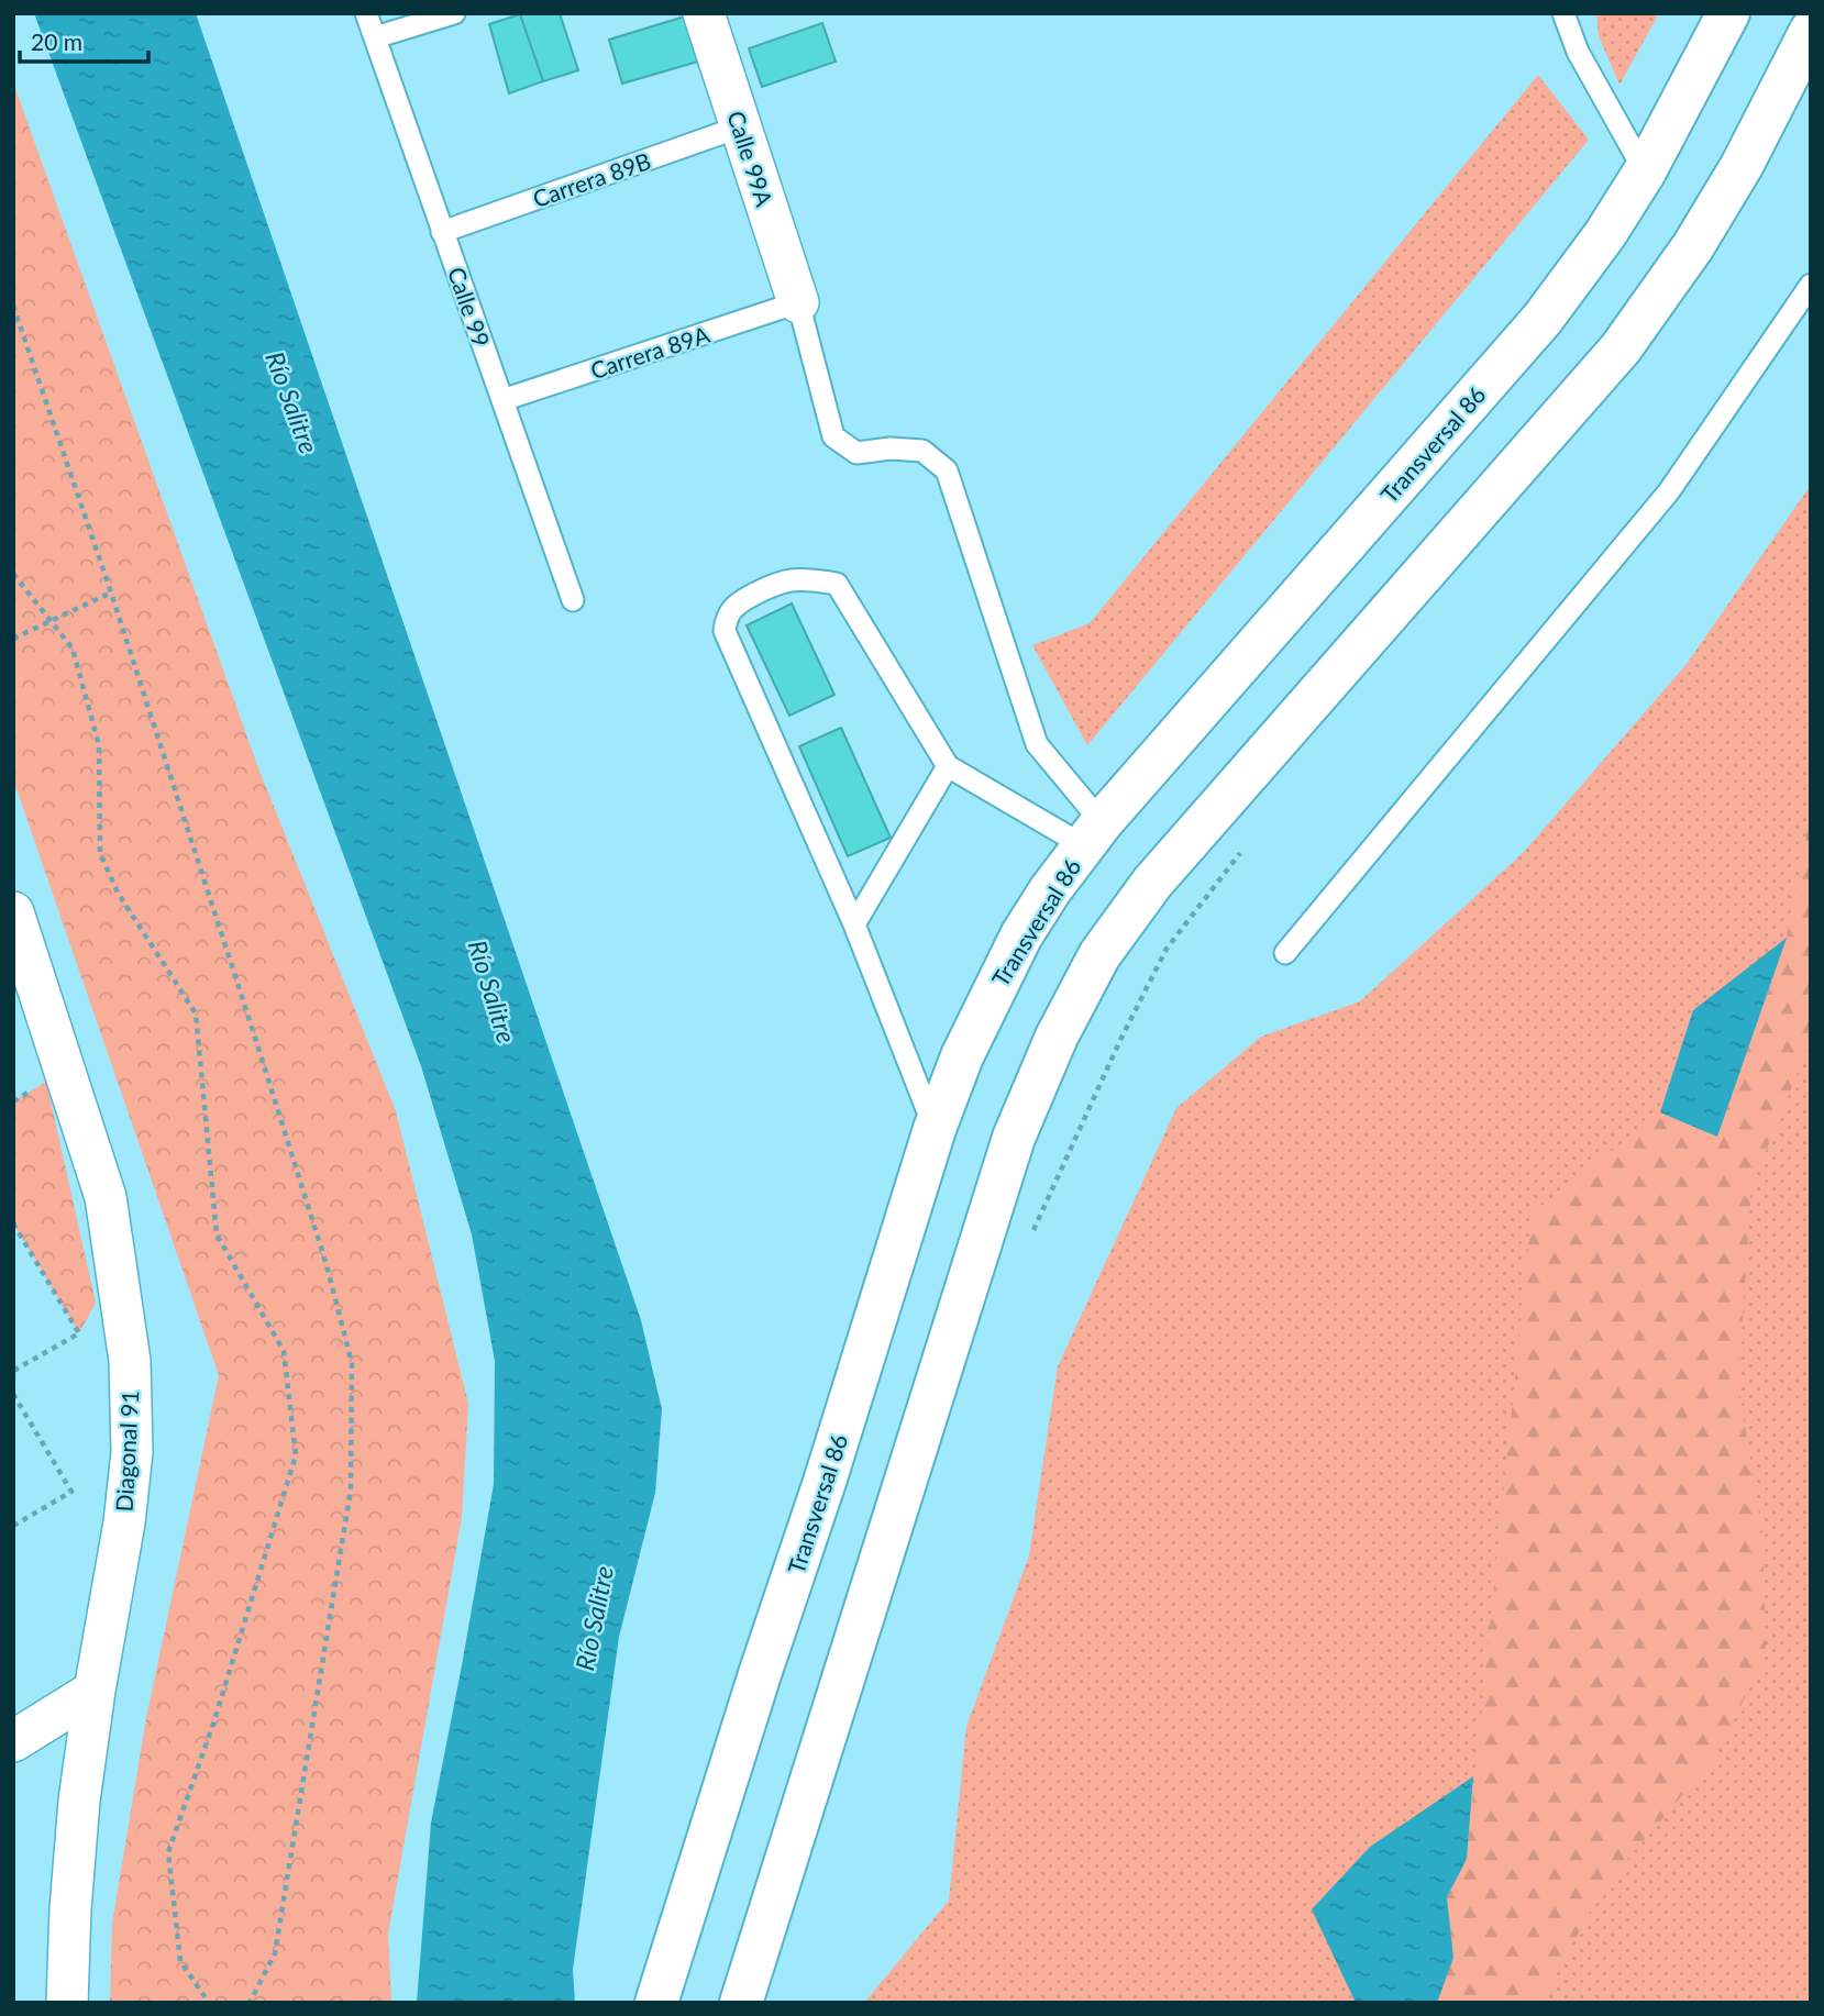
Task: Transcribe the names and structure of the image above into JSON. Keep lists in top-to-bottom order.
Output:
{
  "streets": {
    "main road": ["Transversal 86"],
    "street": ["Calle 99A", "Diagonal 91"],
    "lane": ["Carrera 89B", "Calle 99", "Carrera 89A"]
  },
  "crossings": [
    ["Calle 99A", "Carrera 89B"],
    ["Calle 99A", "Carrera 89A"],
    ["Carrera 89B", "Calle 99"],
    ["Calle 99", "Carrera 89A"]
  ],
  "water": ["Río Salitre"],
  "scale_bar": "20 m"
}
